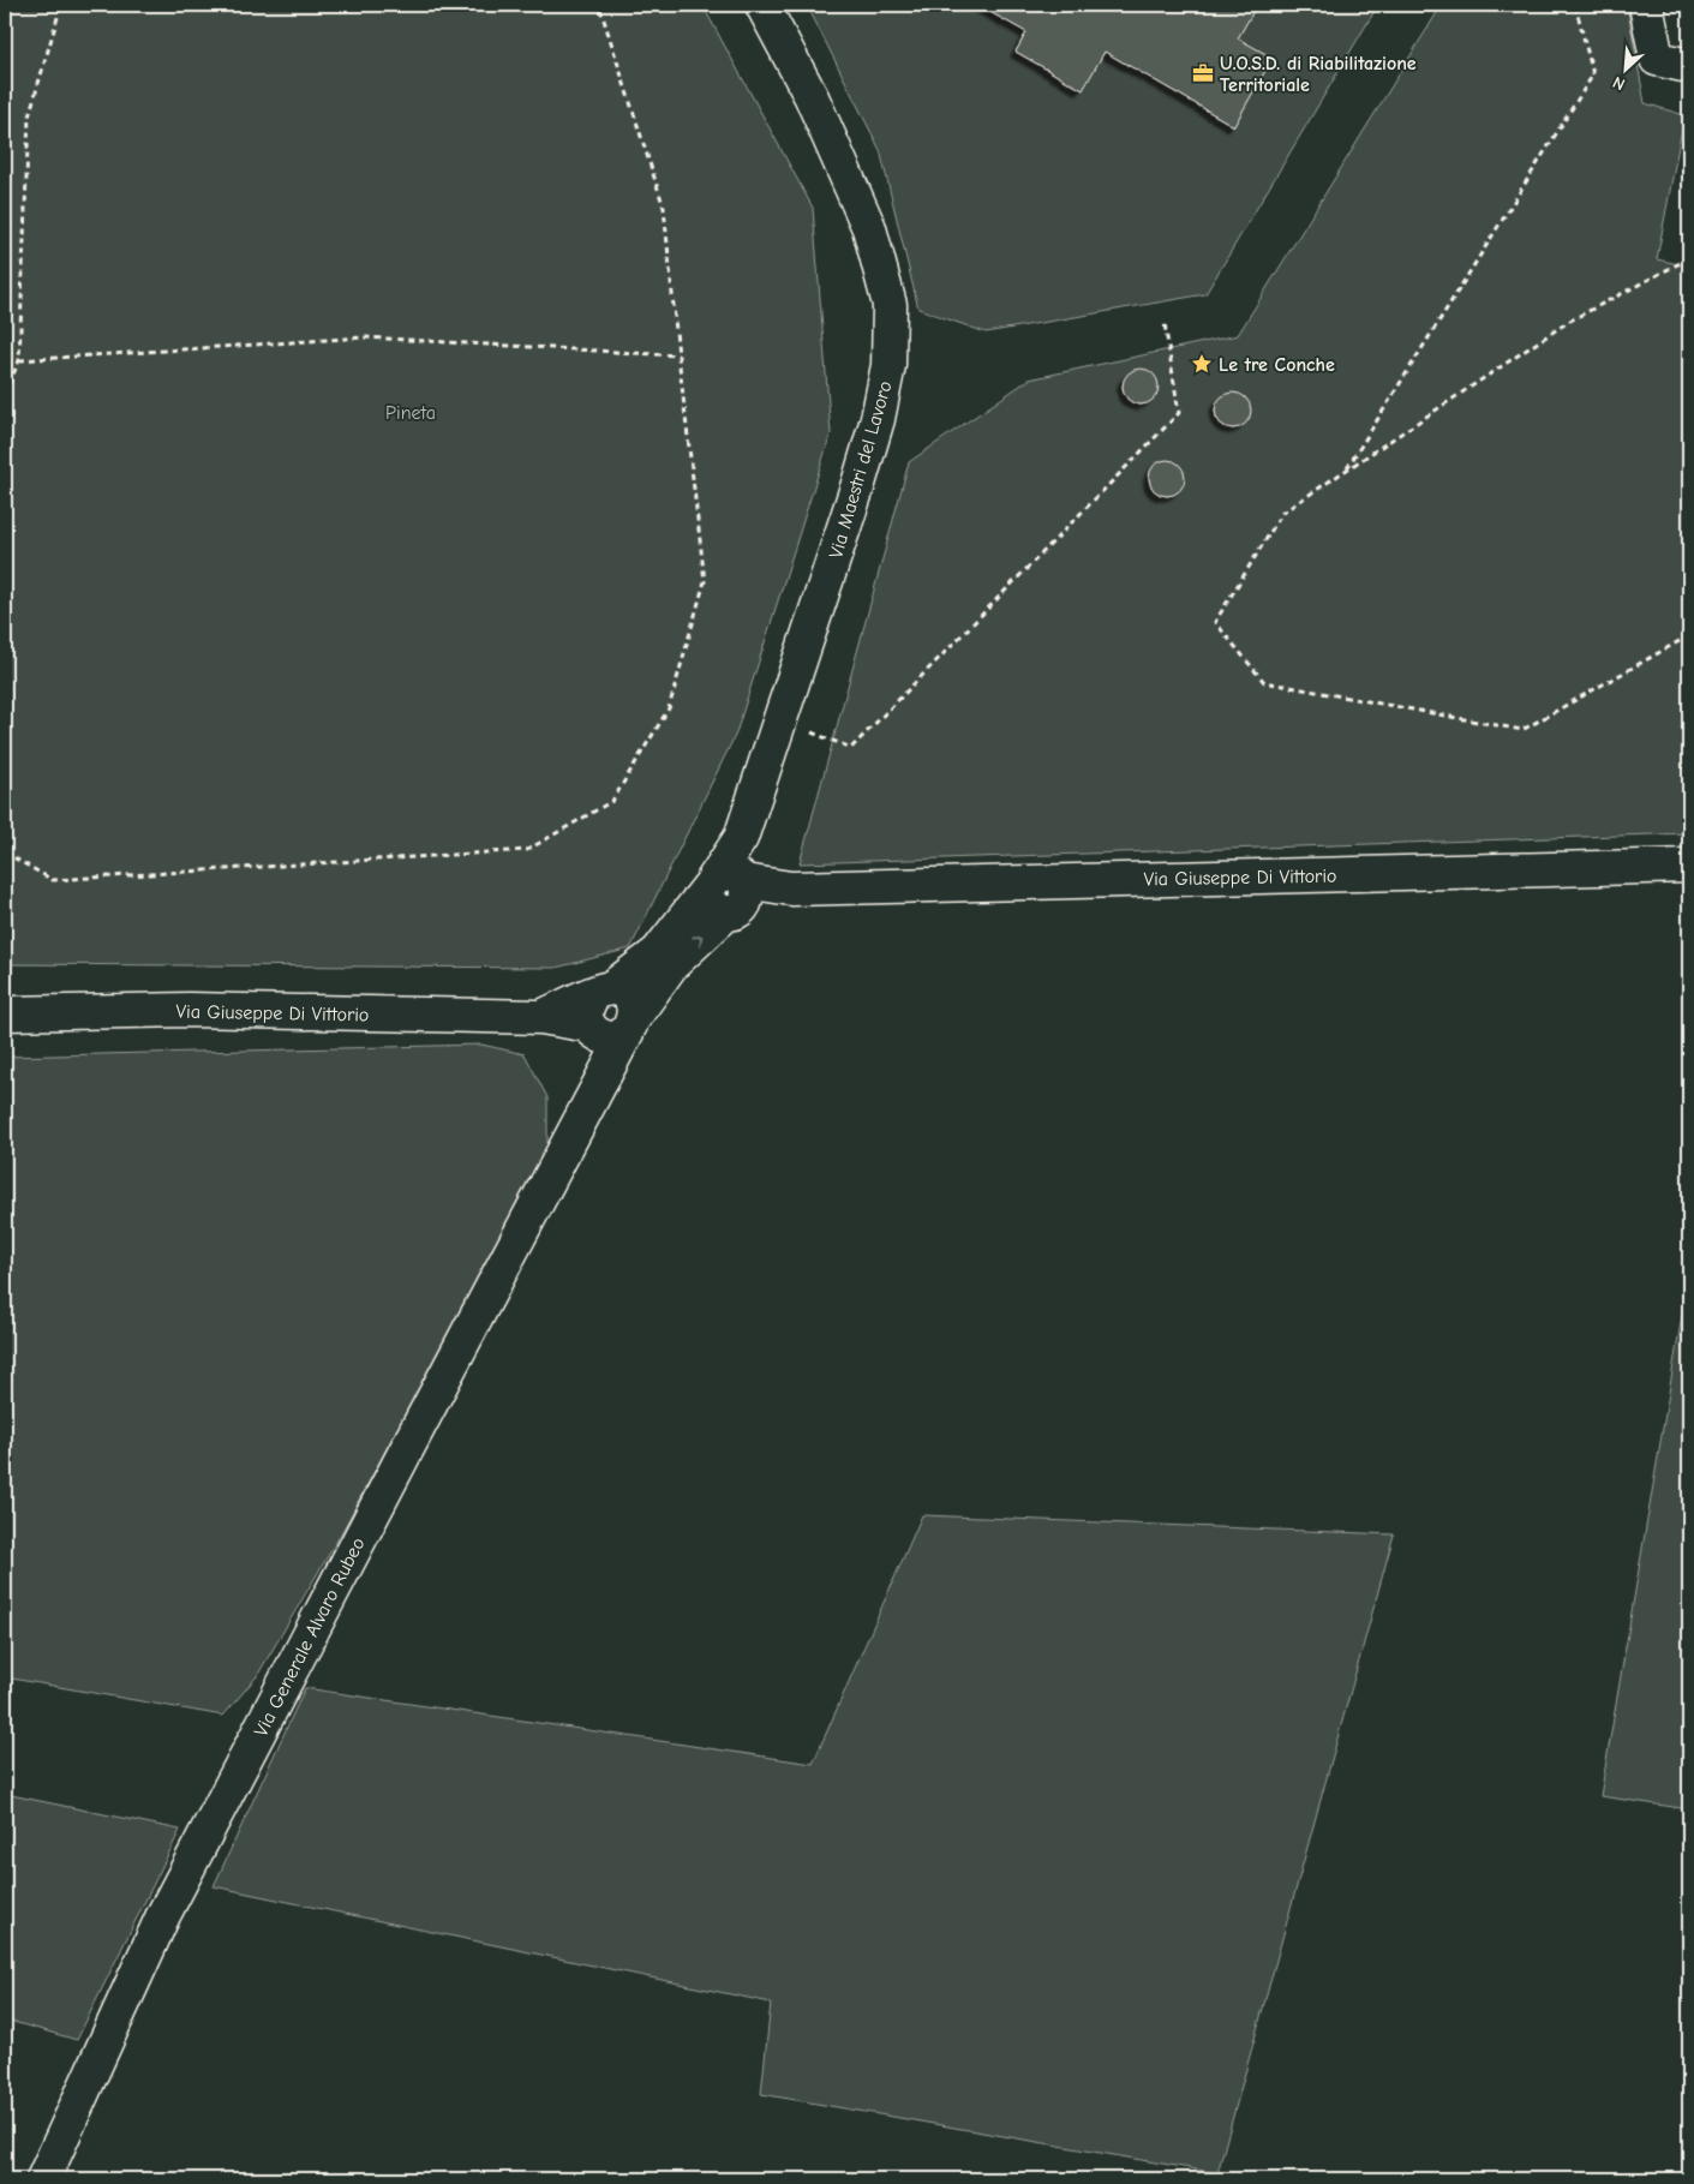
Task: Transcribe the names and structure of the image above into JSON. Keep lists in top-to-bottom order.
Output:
{
  "streets": {
    "street": ["Via Maestri del Lavoro", "Via Giuseppe Di Vittorio", "Via Generale Alvaro Rubeo"]
  },
  "crossings": [
    ["Via Maestri del Lavoro", "Via Giuseppe Di Vittorio"],
    ["Via Maestri del Lavoro", "Via Generale Alvaro Rubeo"],
    ["Via Giuseppe Di Vittorio", "Via Generale Alvaro Rubeo"]
  ],
  "parks": ["Pineta"],
  "places": {
    "office": ["U.O.S.D. di Riabilitazione Territoriale"],
    "place": ["Le tre Conche"]
  },
  "north": "bottom left"
}
